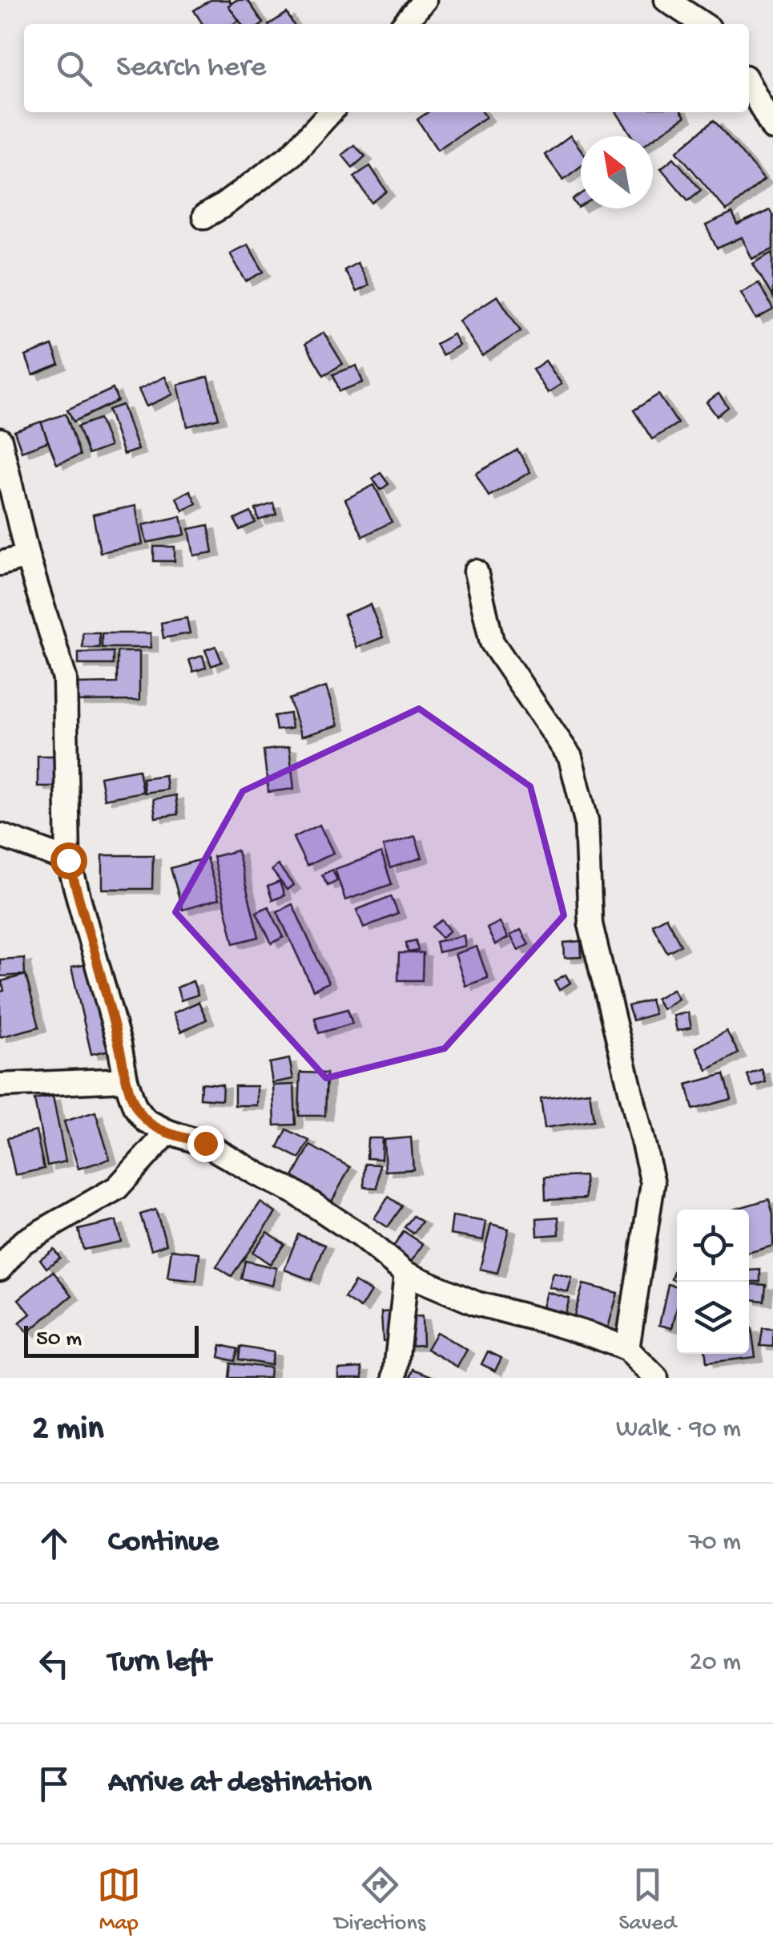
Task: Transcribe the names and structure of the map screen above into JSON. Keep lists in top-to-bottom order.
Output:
{
  "scale_bar": "50 m",
  "north": "top left",
  "page": {
    "search": "Search here",
    "scale": "50 m",
    "heading": ["2 min", "Walk · 90 m"],
    "list": [
      ["Continue", "70 m"],
      ["Turn left", "20 m"],
      "Arrive at destination"
    ],
    "nav": ["Map", "Directions", "Saved"]
  }
}
